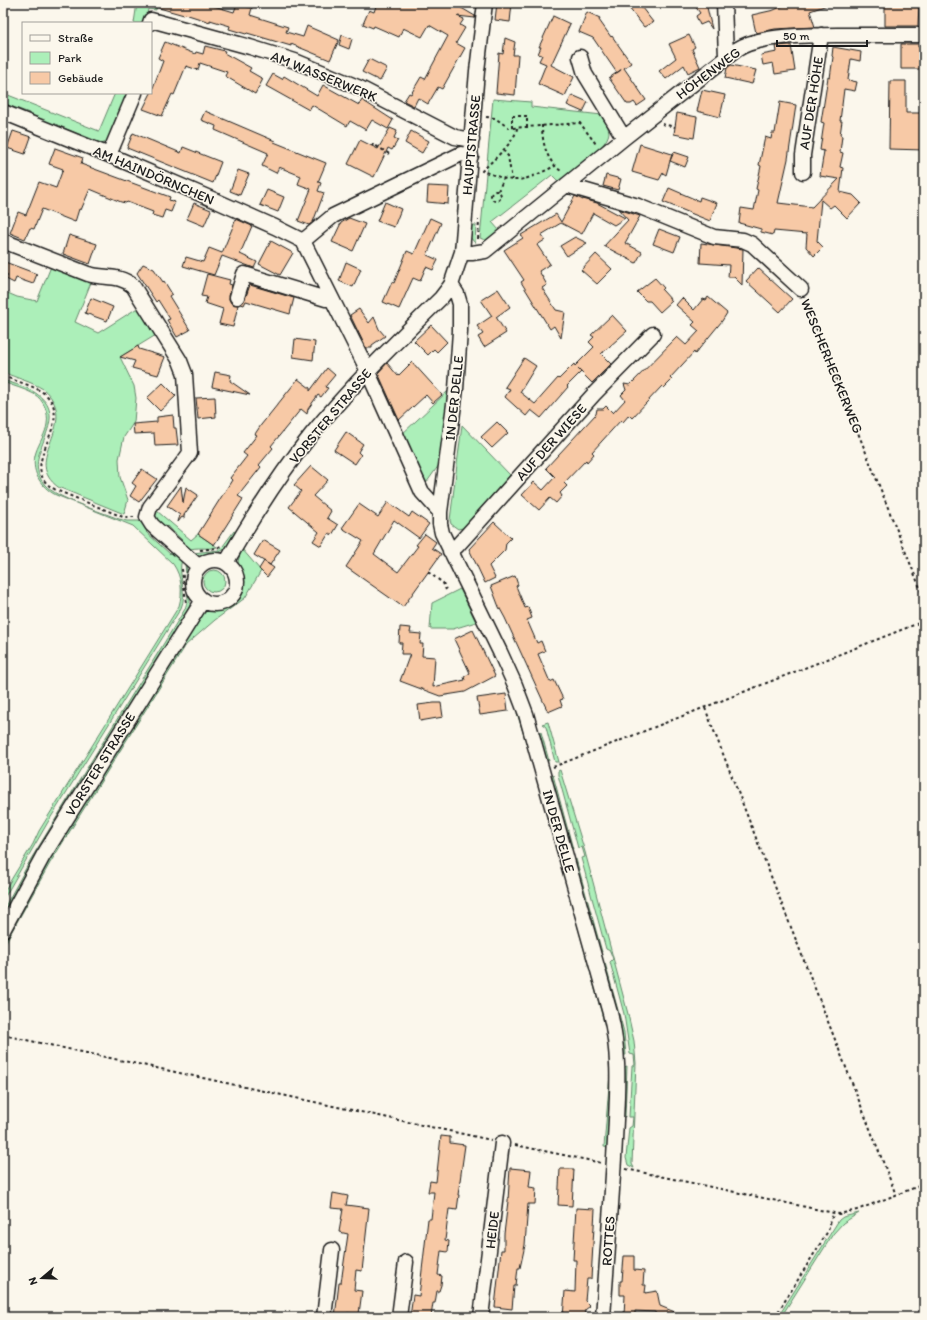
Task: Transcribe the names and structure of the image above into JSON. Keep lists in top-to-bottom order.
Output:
{
  "streets": {
    "street": [
      "HÖHENWEG",
      "AM WASSERWERK",
      "AUF DER HÖHE",
      "HAUPTSTRASSE",
      "AM HAINDÖRNCHEN",
      "WESCHERHECKERWEG",
      "IN DER DELLE",
      "VORSTER STRASSE",
      "AUF DER WIESE",
      "HEIDE",
      "ROTTES"
    ]
  },
  "crossings": [
    ["HÖHENWEG", "AUF DER HÖHE"],
    ["HÖHENWEG", "WESCHERHECKERWEG"],
    ["AM WASSERWERK", "HAUPTSTRASSE"],
    ["HAUPTSTRASSE", "IN DER DELLE"],
    ["HAUPTSTRASSE", "VORSTER STRASSE"],
    ["IN DER DELLE", "VORSTER STRASSE"],
    ["IN DER DELLE", "AUF DER WIESE"],
    ["IN DER DELLE", "ROTTES"]
  ],
  "legend": ["Straße", "Park", "Gebäude"],
  "scale_bar": "50 m",
  "north": "left"
}
